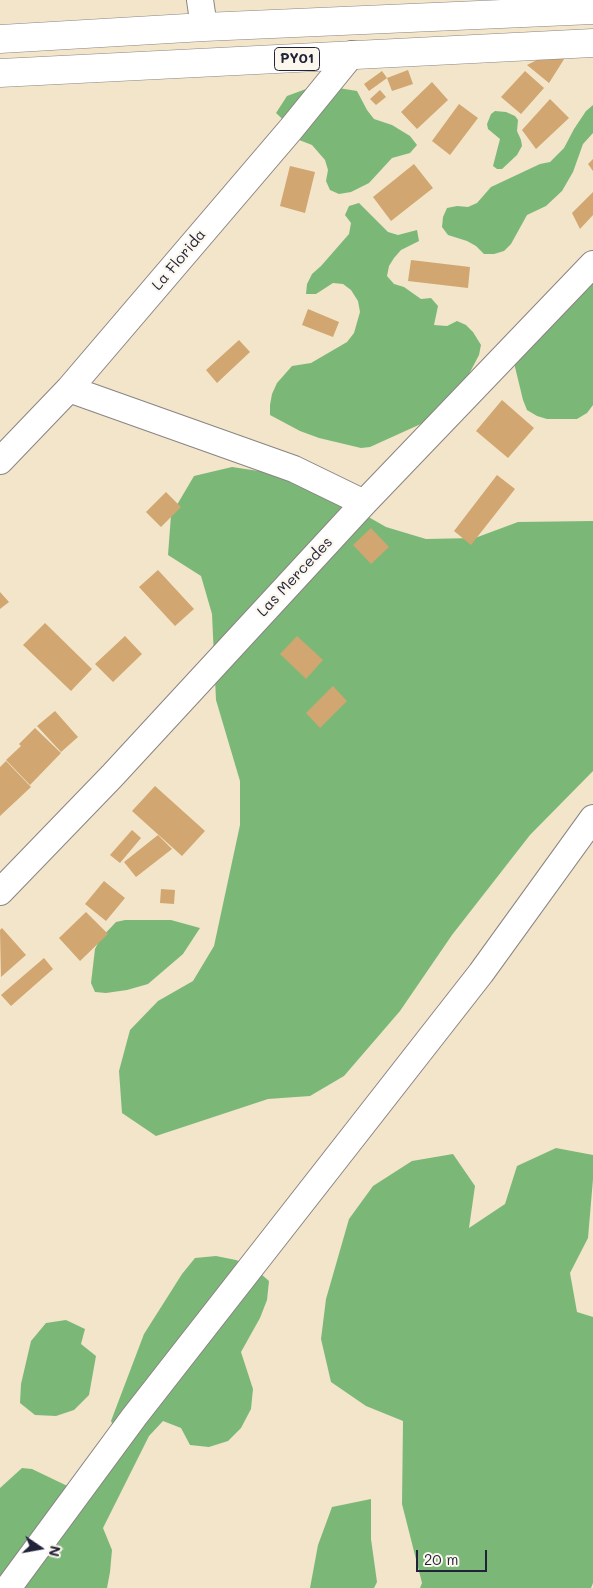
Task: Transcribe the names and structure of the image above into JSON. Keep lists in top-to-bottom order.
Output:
{
  "streets": {
    "highway": ["PY01"],
    "street": ["La Florida", "Las Mercedes"]
  },
  "crossings": [
    ["PY01", "La Florida"]
  ],
  "scale_bar": "20 m",
  "north": "right"
}
